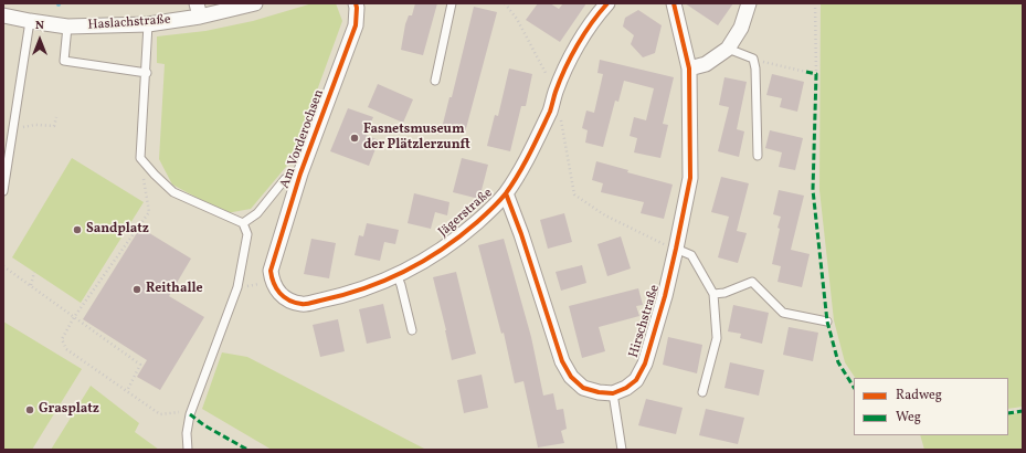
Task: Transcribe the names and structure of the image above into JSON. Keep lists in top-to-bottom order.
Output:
{
  "streets": {
    "street": [
      "Haslachstraße",
      "Am Vorderochsen",
      "Jägerstraße",
      "Hirschstraße"
    ]
  },
  "crossings": [
    ["Am Vorderochsen", "Jägerstraße"]
  ],
  "places": [
    "Fasnetsmuseum der Plätzlerzunft",
    "Sandplatz",
    "Reithalle",
    "Grasplatz"
  ],
  "legend": ["Radweg", "Weg"],
  "north": "top"
}
